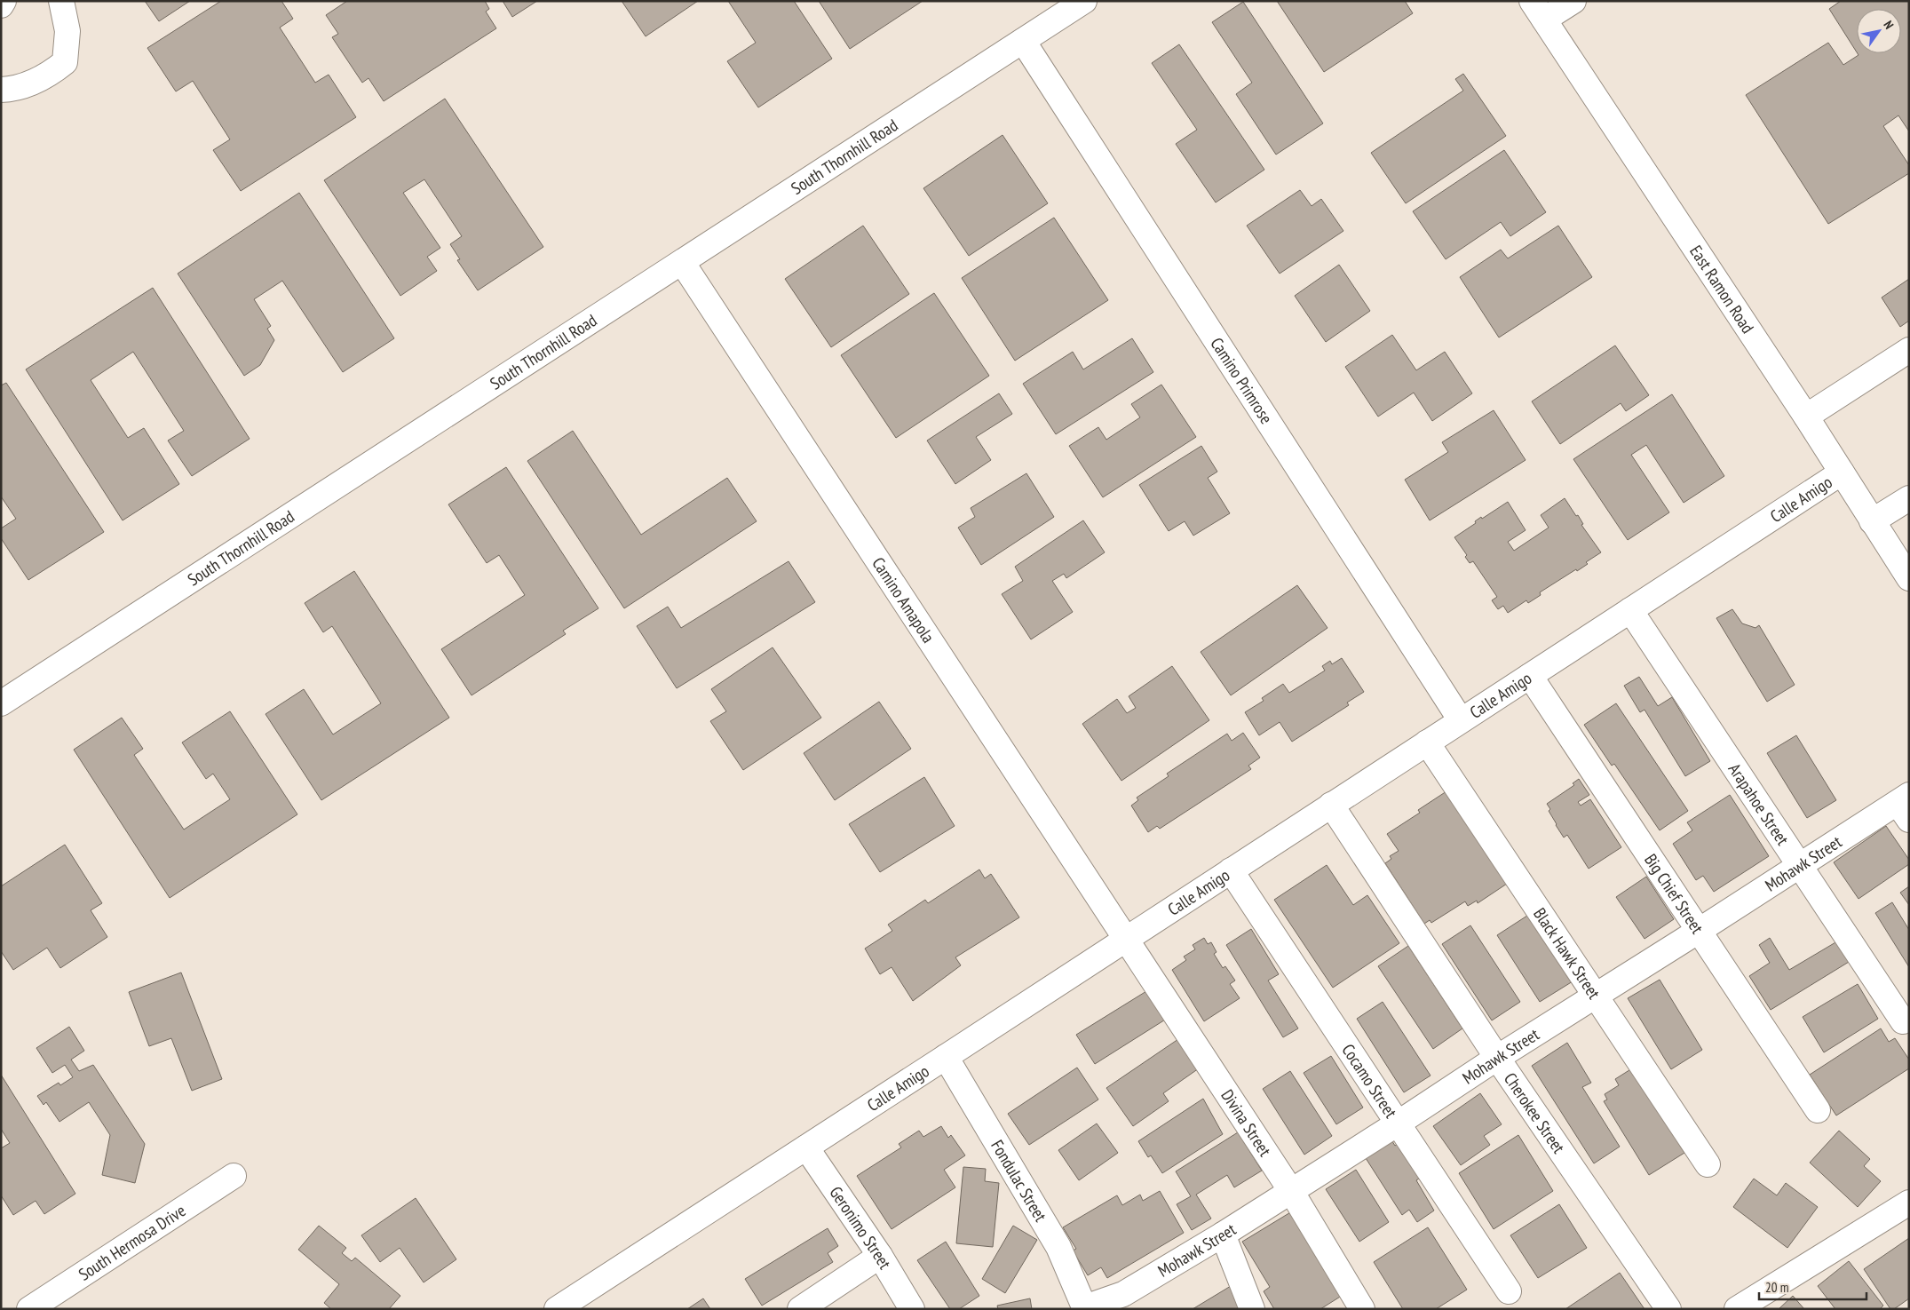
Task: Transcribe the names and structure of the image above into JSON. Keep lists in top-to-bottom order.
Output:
{
  "streets": {
    "street": [
      "South Thornhill Road",
      "East Ramon Road",
      "Camino Primrose",
      "Calle Amigo",
      "Camino Amapola",
      "Arapahoe Street",
      "Mohawk Street",
      "Big Chief Street",
      "Black Hawk Street",
      "Cocamo Street",
      "Cherokee Street",
      "Divina Street",
      "Fondulac Street",
      "Geronimo Street",
      "South Hermosa Drive"
    ]
  },
  "crossings": [
    ["South Thornhill Road", "Camino Primrose"],
    ["South Thornhill Road", "Camino Amapola"],
    ["East Ramon Road", "Calle Amigo"],
    ["Camino Primrose", "Calle Amigo"],
    ["Calle Amigo", "Camino Amapola"],
    ["Calle Amigo", "Arapahoe Street"],
    ["Calle Amigo", "Big Chief Street"],
    ["Calle Amigo", "Black Hawk Street"],
    ["Calle Amigo", "Cocamo Street"],
    ["Calle Amigo", "Cherokee Street"],
    ["Calle Amigo", "Divina Street"],
    ["Calle Amigo", "Fondulac Street"],
    ["Calle Amigo", "Geronimo Street"],
    ["Camino Amapola", "Divina Street"],
    ["Arapahoe Street", "Mohawk Street"],
    ["Mohawk Street", "Big Chief Street"],
    ["Mohawk Street", "Black Hawk Street"],
    ["Mohawk Street", "Cocamo Street"],
    ["Mohawk Street", "Cherokee Street"],
    ["Mohawk Street", "Divina Street"],
    ["Mohawk Street", "Fondulac Street"]
  ],
  "scale_bar": "20 m",
  "north": "top right"
}
